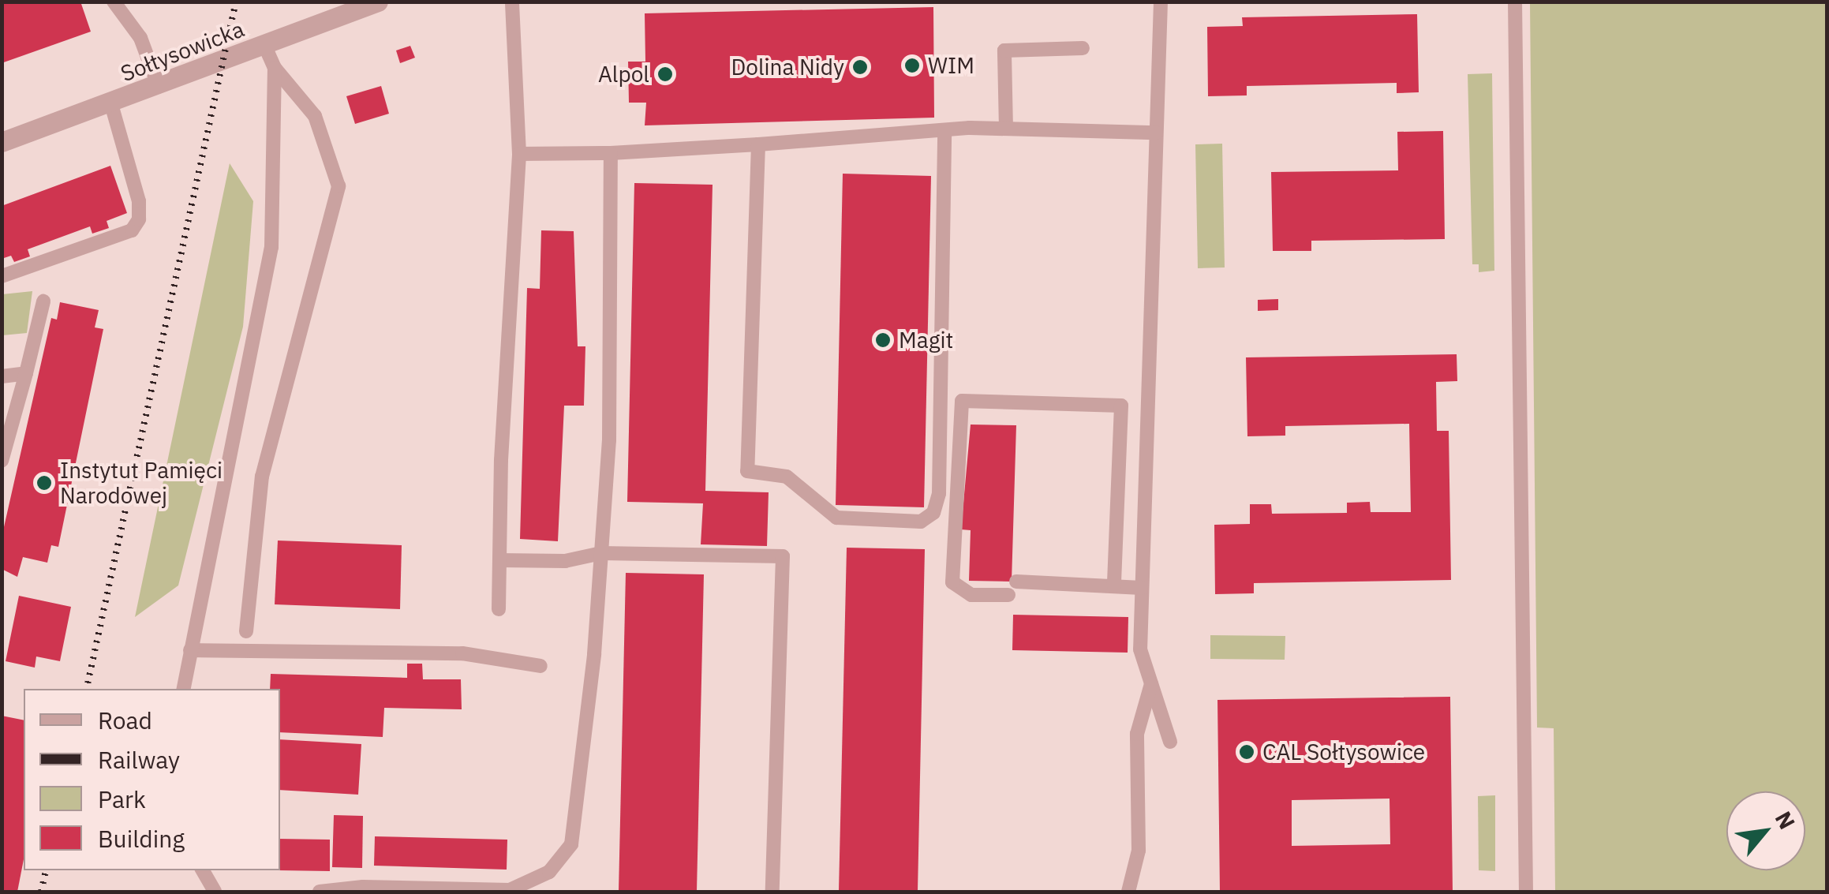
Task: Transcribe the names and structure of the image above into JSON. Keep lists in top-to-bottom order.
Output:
{
  "streets": {
    "street": ["Sołtysowicka"]
  },
  "places": [
    "WIM",
    "Dolina Nidy",
    "Alpol",
    "Magit",
    "Instytut Pamięci Narodowej",
    "CAL Sołtysowice"
  ],
  "legend": [
    "Road",
    "Railway",
    "Park",
    "Building"
  ],
  "north": "top right"
}
